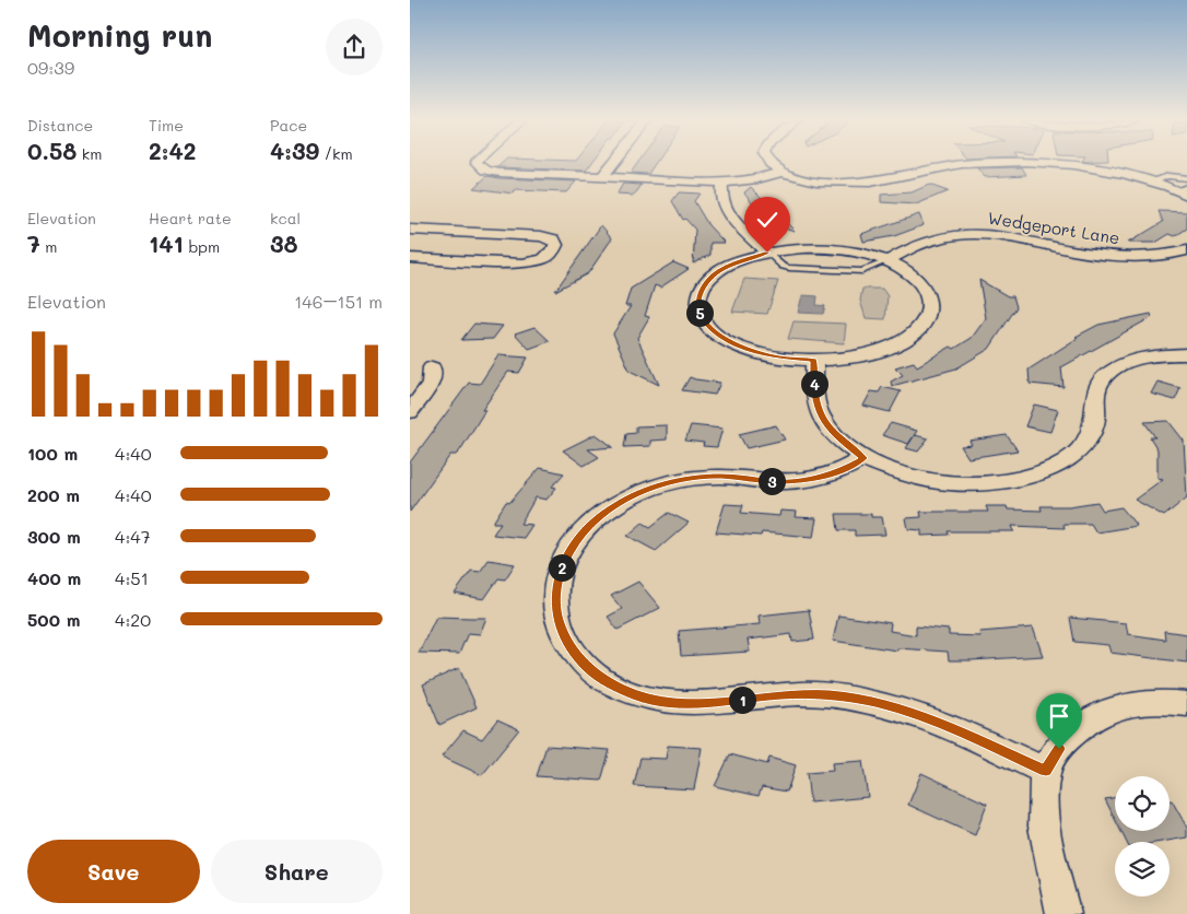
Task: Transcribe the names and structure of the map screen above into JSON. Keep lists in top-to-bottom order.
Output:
{
  "streets": {
    "street": ["Wedgeport Lane"]
  },
  "page": {
    "heading": ["Morning run", "09:39"],
    "stats": [
      ["Distance", "0.58 km"],
      ["Time", "2:42"],
      ["Pace", "4:39 /km"],
      ["Elevation", "7 m"],
      ["Heart rate", "141 bpm"],
      ["kcal", "38"]
    ],
    "chart": ["Elevation", "146–151 m"],
    "pins": [
      "5",
      "4",
      "3",
      "2",
      "1"
    ],
    "list": [
      {
        "name": "100 m",
        "note": "4:40"
      },
      {
        "name": "200 m",
        "note": "4:40"
      },
      {
        "name": "300 m",
        "note": "4:47"
      },
      {
        "name": "400 m",
        "note": "4:51"
      },
      {
        "name": "500 m",
        "note": "4:20"
      }
    ],
    "buttons": ["Save", "Share"]
  }
}
